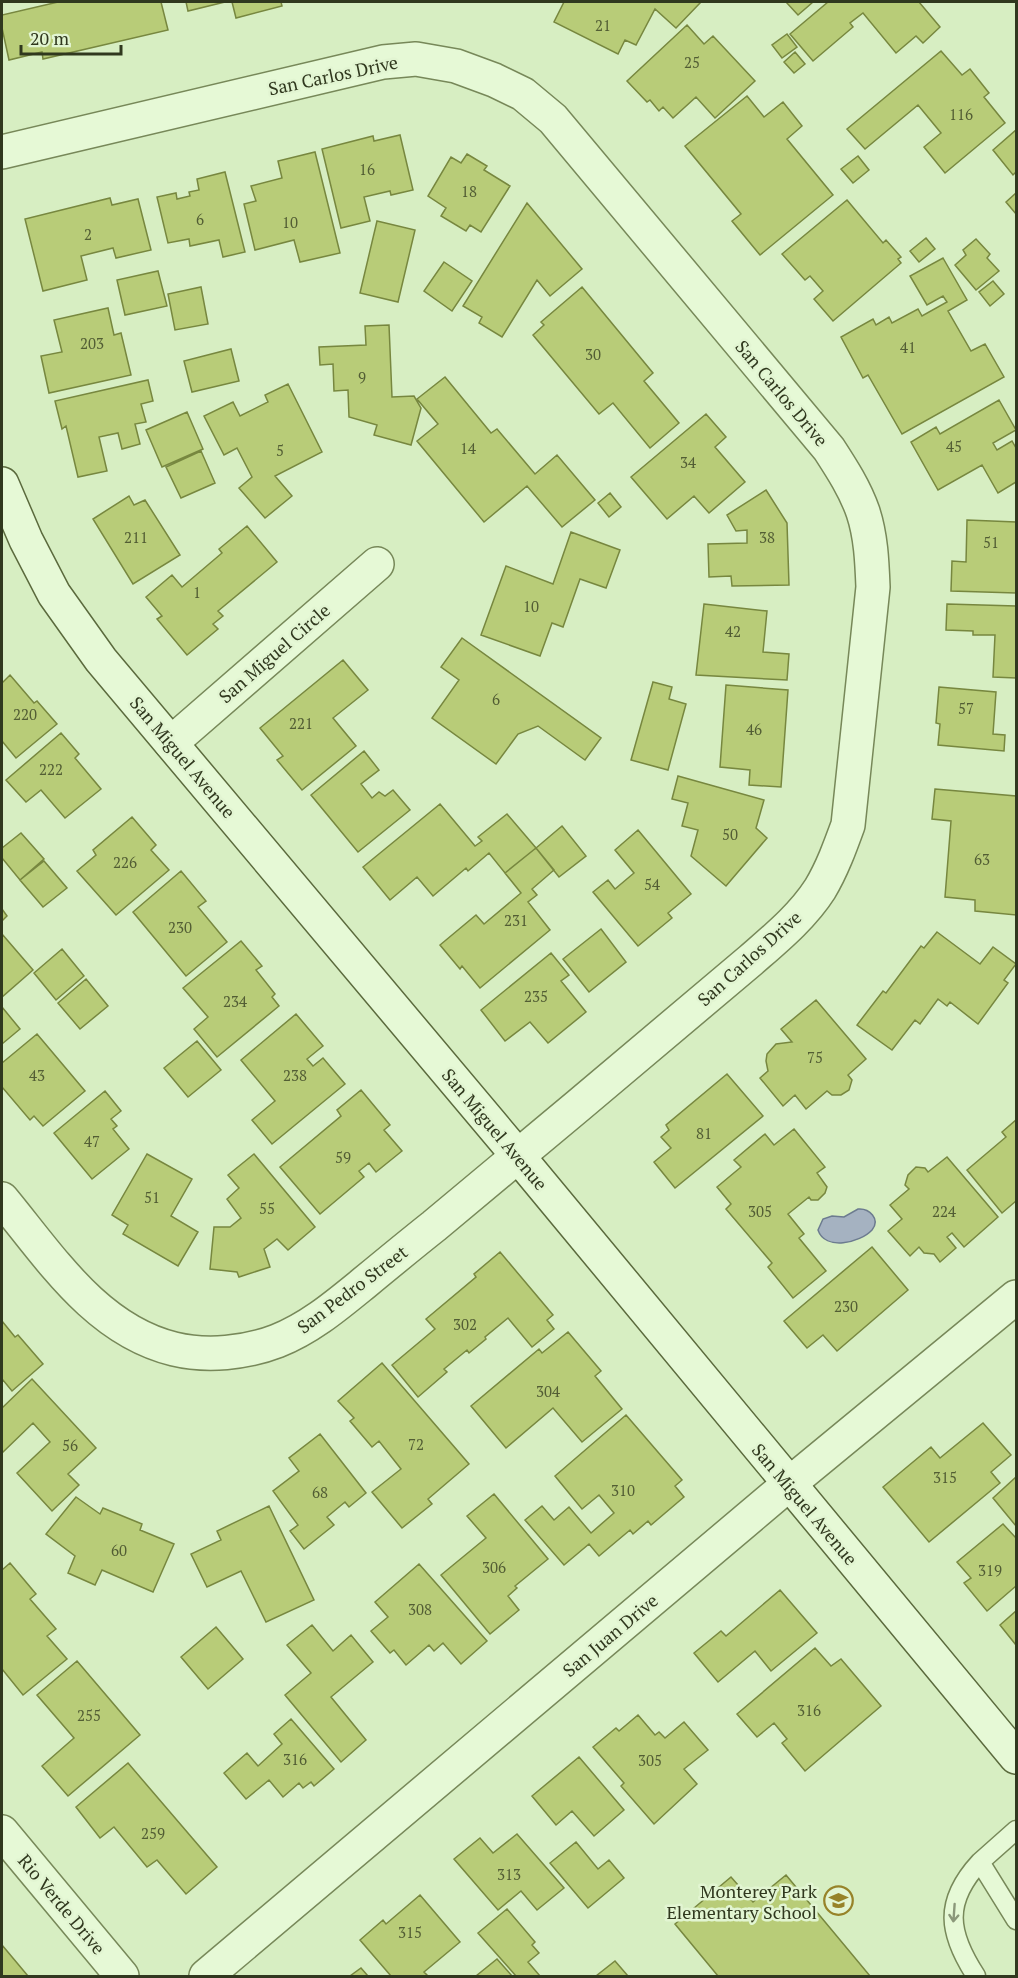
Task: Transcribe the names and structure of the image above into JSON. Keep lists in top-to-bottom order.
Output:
{
  "streets": {
    "street": [
      "San Carlos Drive",
      "San Miguel Circle",
      "San Miguel Avenue",
      "San Pedro Street",
      "San Juan Drive",
      "Rio Verde Drive"
    ]
  },
  "crossings": [
    ["San Carlos Drive", "San Miguel Avenue"],
    ["San Carlos Drive", "San Pedro Street"],
    ["San Miguel Circle", "San Miguel Avenue"],
    ["San Miguel Avenue", "San Pedro Street"],
    ["San Miguel Avenue", "San Juan Drive"]
  ],
  "places": {
    "school or university": ["Monterey Park Elementary School"]
  },
  "house_numbers": [
    "21",
    "25",
    "116",
    "16",
    "18",
    "6",
    "10",
    "2",
    "203",
    "41",
    "30",
    "9",
    "45",
    "14",
    "5",
    "34",
    "211",
    "38",
    "51",
    "1",
    "10",
    "42",
    "6",
    "57",
    "220",
    "221",
    "46",
    "222",
    "50",
    "63",
    "226",
    "54",
    "231",
    "230",
    "235",
    "234",
    "75",
    "43",
    "238",
    "81",
    "47",
    "59",
    "51",
    "55",
    "305",
    "224",
    "230",
    "302",
    "304",
    "72",
    "56",
    "315",
    "310",
    "68",
    "60",
    "306",
    "319",
    "308",
    "316",
    "255",
    "316",
    "305",
    "259",
    "313",
    "315"
  ],
  "scale_bar": "20 m"
}
